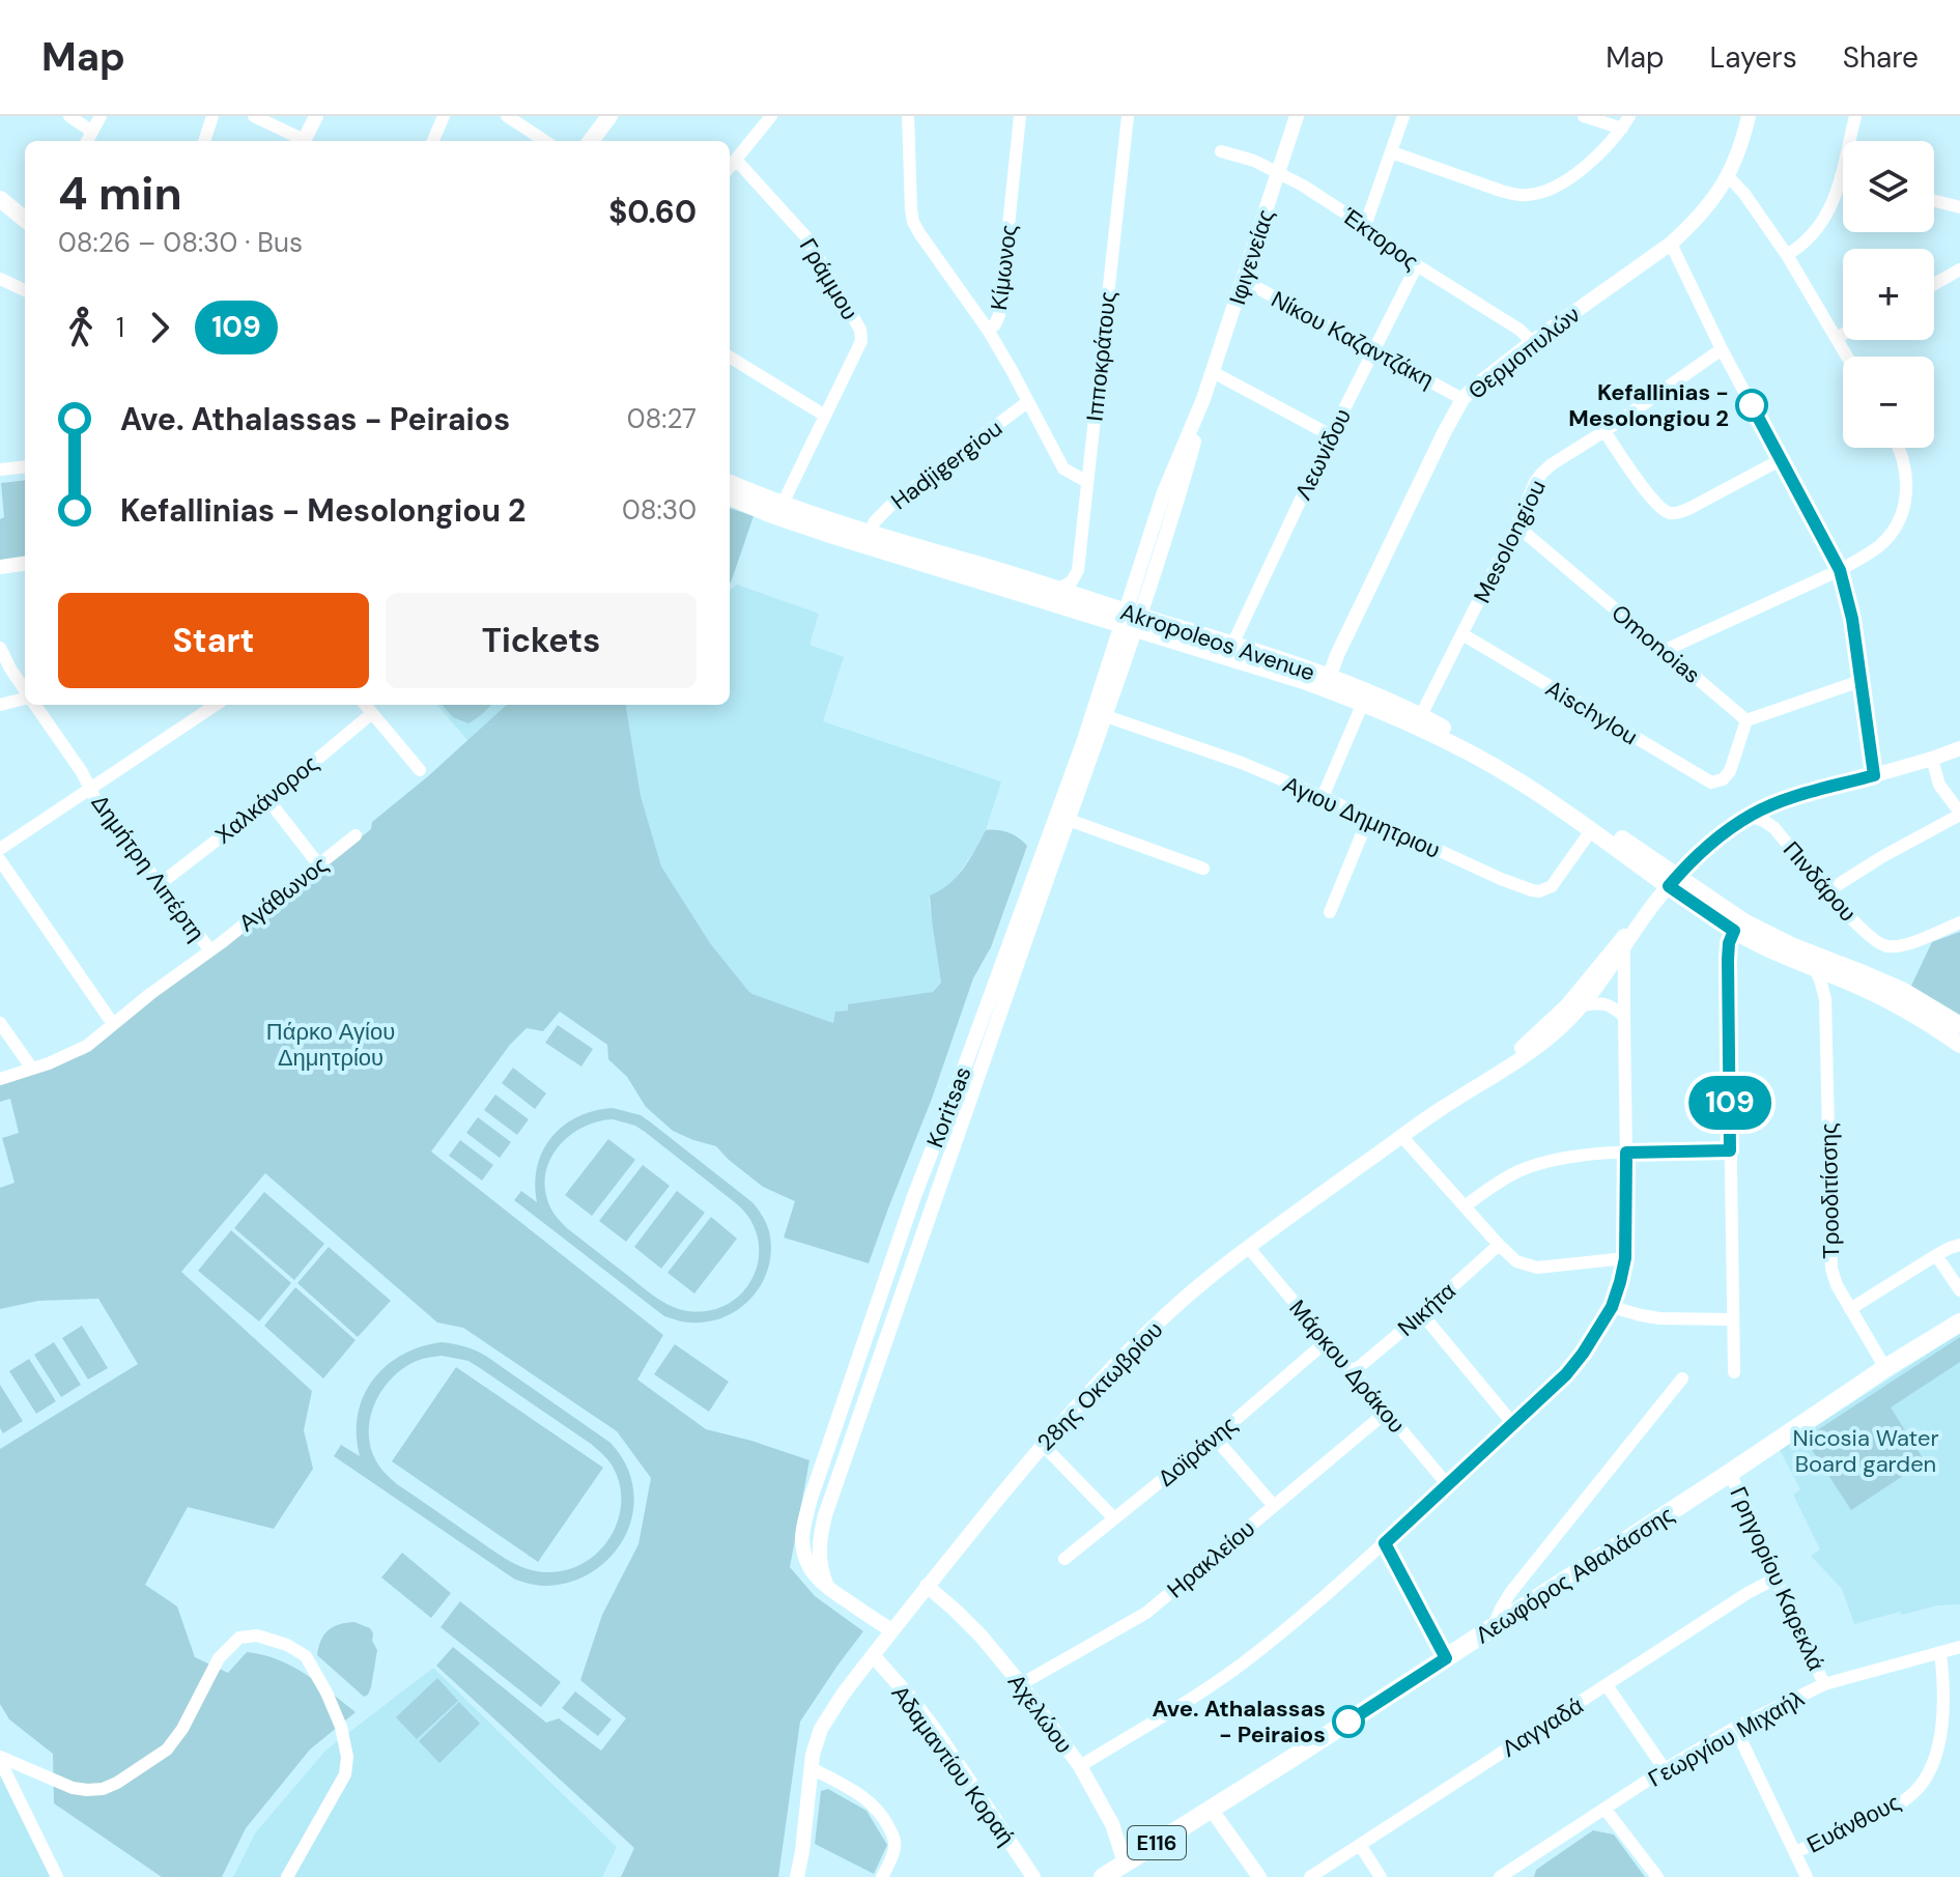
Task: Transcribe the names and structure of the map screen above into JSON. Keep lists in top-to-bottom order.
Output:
{
  "streets": {
    "main road": ["Akropoleos Avenue", "Λεωφόρος Αθαλάσσης", "E116"],
    "street": [
      "Έκτορος",
      "Ιφιγενείας",
      "Κίμωνος",
      "Γράμμου",
      "Νίκου Καζαντζάκη",
      "Θερμοπυλών",
      "Ιπποκράτους",
      "Λεωνίδου",
      "Hadjigergiou",
      "Mesolongiou",
      "Omonoias",
      "Aischylou",
      "Χαλκάνορος",
      "Αγιου Δημητριου",
      "Δημήτρη Λιπέρτη",
      "Πινδάρου",
      "Αγάθωνος",
      "Koritsas",
      "Τροοδιτίσσης",
      "Νικήτα",
      "Μάρκου Δράκου",
      "28ης Οκτωβρίου",
      "Δοϊράνης",
      "Ηρακλείου",
      "Γρηγορίου Καρεκλά",
      "Αχελώου",
      "Λαγγαδά",
      "Γεωργίου Μιχαήλ",
      "Αδαμαντίου Κοραή",
      "Ευάνθους"
    ]
  },
  "crossings": [
    ["Έκτορος", "Ιφιγενείας"],
    ["Έκτορος", "Θερμοπυλών"],
    ["Έκτορος", "Λεωνίδου"],
    ["Ιφιγενείας", "Νίκου Καζαντζάκη"],
    ["Ιφιγενείας", "Akropoleos Avenue"],
    ["Ιφιγενείας", "Koritsas"],
    ["Κίμωνος", "Ιπποκράτους"],
    ["Κίμωνος", "Hadjigergiou"],
    ["Γράμμου", "Akropoleos Avenue"],
    ["Νίκου Καζαντζάκη", "Θερμοπυλών"],
    ["Νίκου Καζαντζάκη", "Λεωνίδου"],
    ["Θερμοπυλών", "Akropoleos Avenue"],
    ["Ιπποκράτους", "Akropoleos Avenue"],
    ["Λεωνίδου", "Akropoleos Avenue"],
    ["Hadjigergiou", "Akropoleos Avenue"],
    ["Mesolongiou", "Akropoleos Avenue"],
    ["Mesolongiou", "Omonoias"],
    ["Mesolongiou", "Aischylou"],
    ["Akropoleos Avenue", "Αγιου Δημητριου"],
    ["Akropoleos Avenue", "Koritsas"],
    ["Akropoleos Avenue", "28ης Οκτωβρίου"],
    ["Omonoias", "Aischylou"],
    ["Χαλκάνορος", "Δημήτρη Λιπέρτη"],
    ["Αγιου Δημητριου", "Koritsas"],
    ["Δημήτρη Λιπέρτη", "Αγάθωνος"],
    ["Πινδάρου", "28ης Οκτωβρίου"],
    ["Koritsas", "28ης Οκτωβρίου"],
    ["Τροοδιτίσσης", "Λεωφόρος Αθαλάσσης"],
    ["Νικήτα", "Μάρκου Δράκου"],
    ["Μάρκου Δράκου", "28ης Οκτωβρίου"],
    ["Μάρκου Δράκου", "Δοϊράνης"],
    ["Μάρκου Δράκου", "Ηρακλείου"],
    ["28ης Οκτωβρίου", "Αχελώου"],
    ["28ης Οκτωβρίου", "Αδαμαντίου Κοραή"],
    ["Ηρακλείου", "Αχελώου"],
    ["Λεωφόρος Αθαλάσσης", "Γρηγορίου Καρεκλά"],
    ["Λεωφόρος Αθαλάσσης", "Αχελώου"],
    ["Γρηγορίου Καρεκλά", "Λαγγαδά"],
    ["Γρηγορίου Καρεκλά", "Γεωργίου Μιχαήλ"],
    ["Γεωργίου Μιχαήλ", "Ευάνθους"]
  ],
  "parks": ["Πάρκο Αγίου Δημητρίου", "Nicosia Water Board garden"],
  "places": ["Kefallinias - Mesolongiou 2", "Ave. Athalassas - Peiraios"],
  "lines": ["bus line 109"],
  "page": {
    "header": "Map",
    "nav": ["Map", "Layers", "Share"],
    "on_map": "109",
    "map_buttons": ["+", "−"],
    "heading": ["4 min", "08:26 – 08:30 · Bus", "$0.60"],
    "legs": ["1", "109"],
    "list": [
      {
        "name": "Ave. Athalassas - Peiraios",
        "value": "08:27"
      },
      {
        "name": "Kefallinias - Mesolongiou 2",
        "value": "08:30"
      }
    ],
    "buttons": ["Start", "Tickets"]
  }
}
